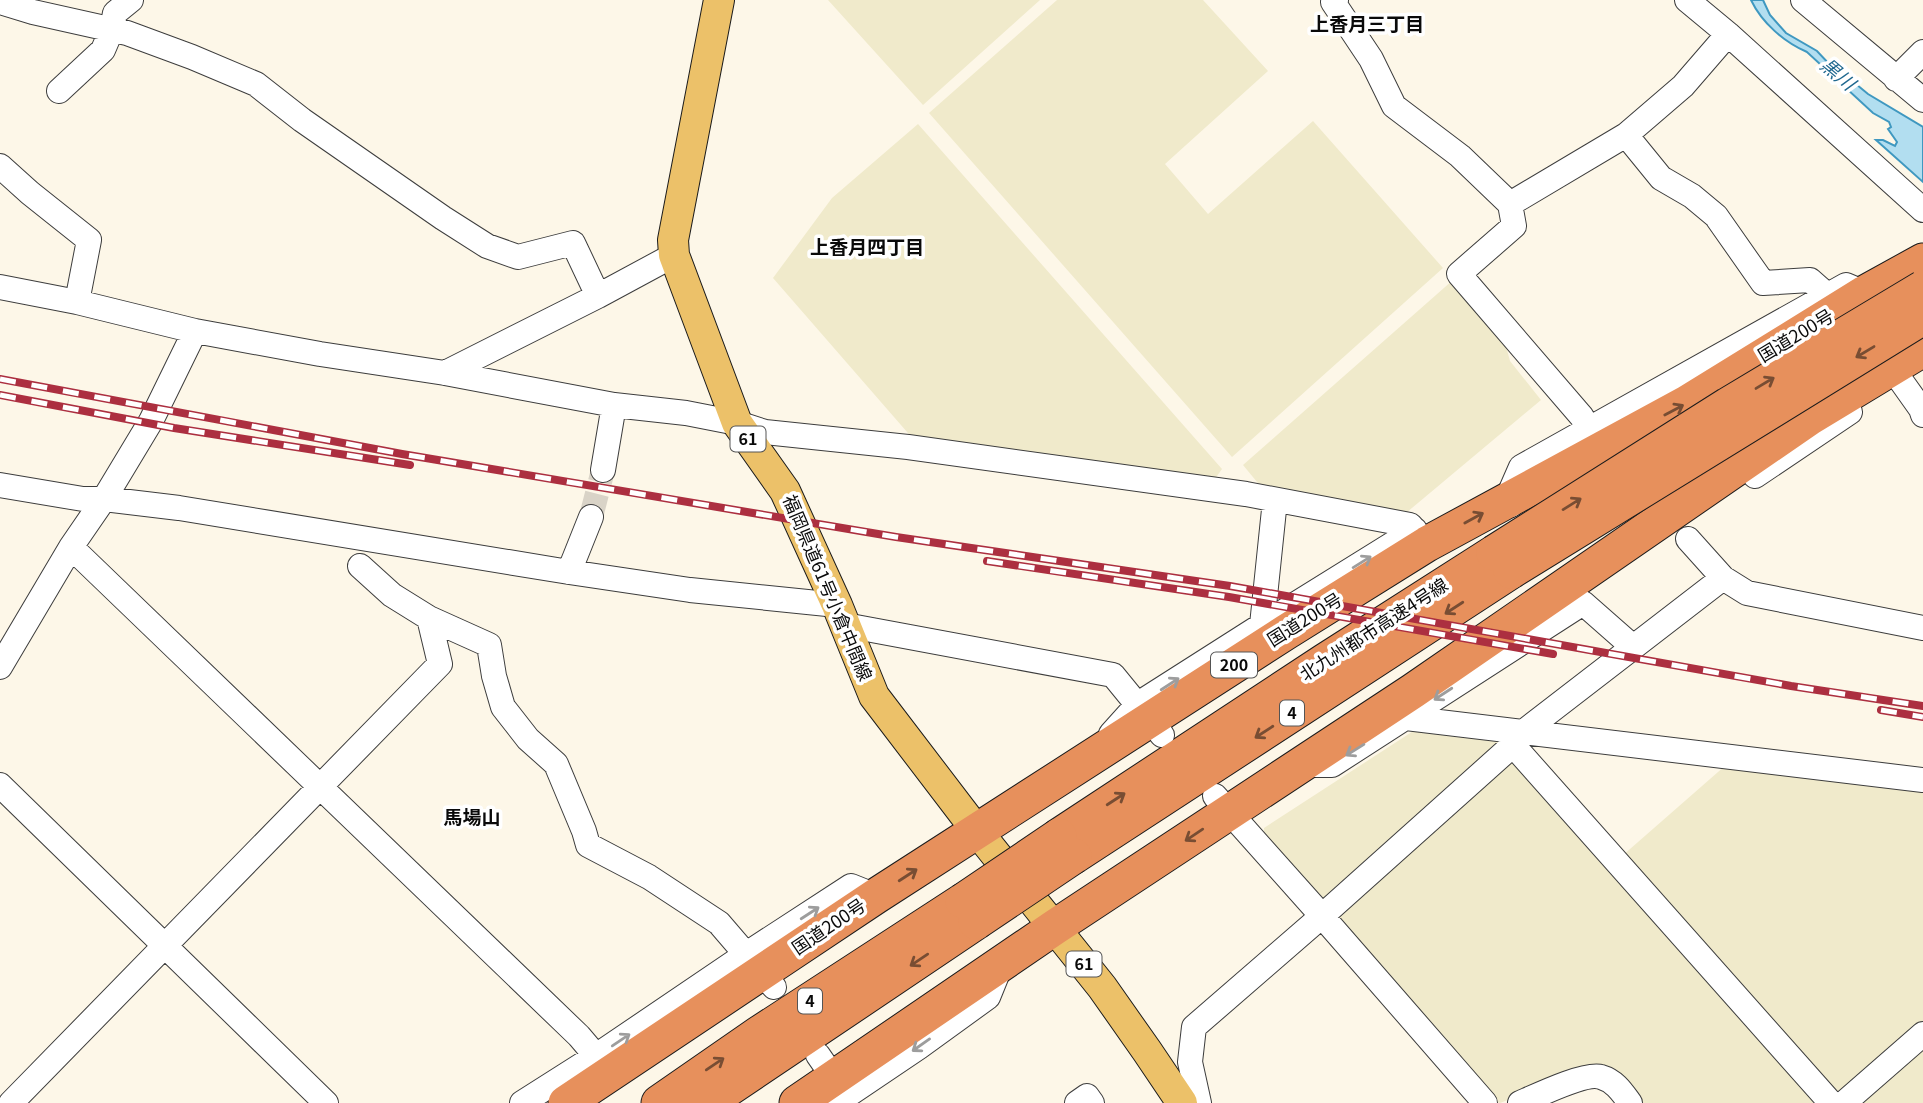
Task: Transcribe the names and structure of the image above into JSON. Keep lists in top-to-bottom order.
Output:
{
  "streets": {
    "highway": [
      "国道200号",
      "北九州都市高速4号線",
      "200",
      "4"
    ],
    "main road": ["61", "福岡県道61号小倉中間線"]
  },
  "crossings": [
    ["国道200号", "福岡県道61号小倉中間線"]
  ],
  "districts": ["上香月三丁目", "上香月四丁目", "馬場山"],
  "water": ["黒川"]
}
